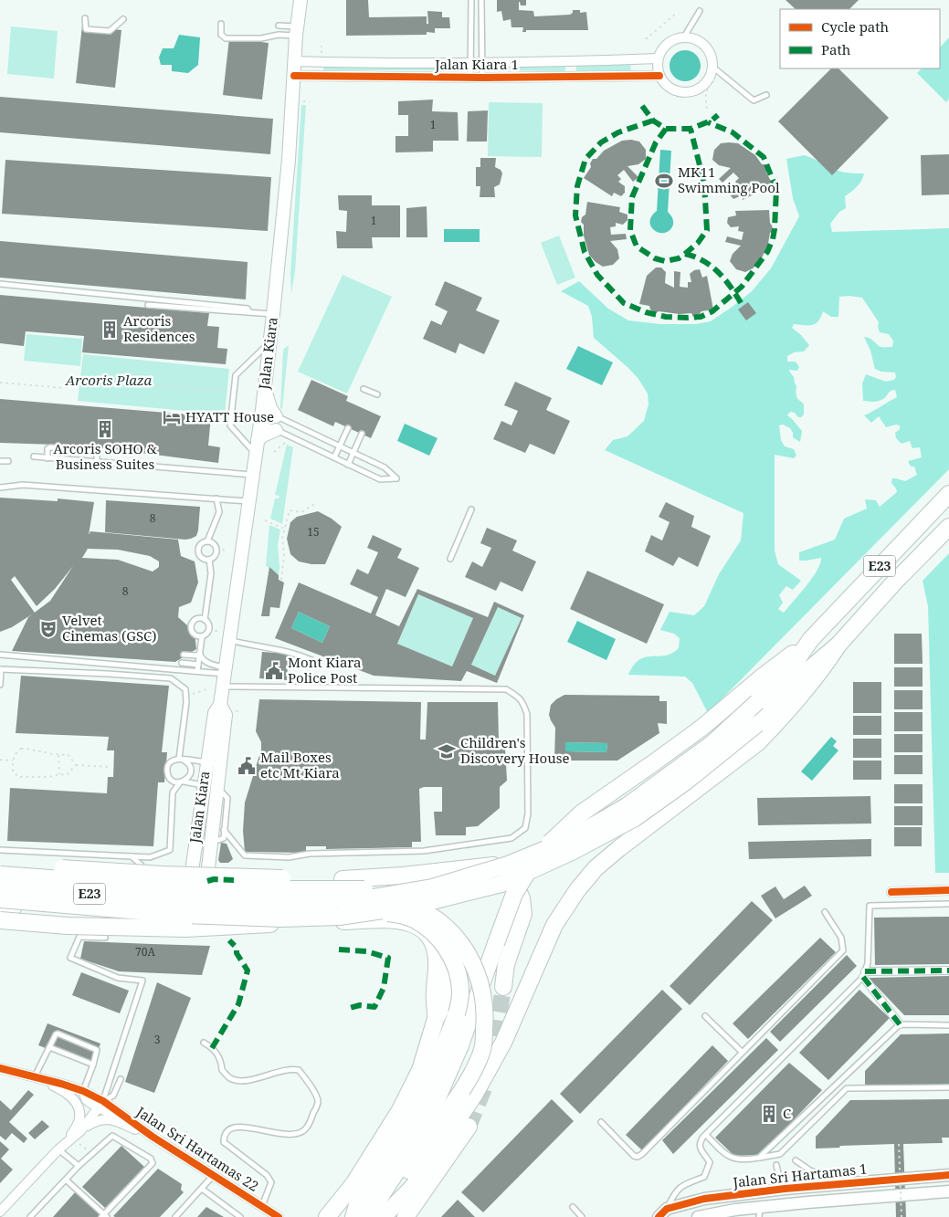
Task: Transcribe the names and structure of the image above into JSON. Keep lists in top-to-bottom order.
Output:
{
  "streets": {
    "highway": ["E23"],
    "main road": ["Jalan Kiara"],
    "street": ["Jalan Kiara 1", "Jalan Sri Hartamas 22", "Jalan Sri Hartamas 1"]
  },
  "crossings": [
    ["Jalan Kiara 1", "Jalan Kiara"],
    ["Jalan Kiara", "E23"]
  ],
  "parks": ["Arcoris Plaza"],
  "places": {
    "sports": ["MK11 Swimming Pool"],
    "building": ["Arcoris Residences", "Arcoris SOHO & Business Suites", "C"],
    "hotel": ["HYATT House"],
    "theatre": ["Velvet Cinemas (GSC)"],
    "public building": ["Mont Kiara Police Post", "Mail Boxes etc Mt Kiara"],
    "school or university": ["Children's Discovery House"]
  },
  "house_numbers": [
    "1",
    "1",
    "8",
    "15",
    "8",
    "70A",
    "3"
  ],
  "legend": ["Cycle path", "Path"]
}
